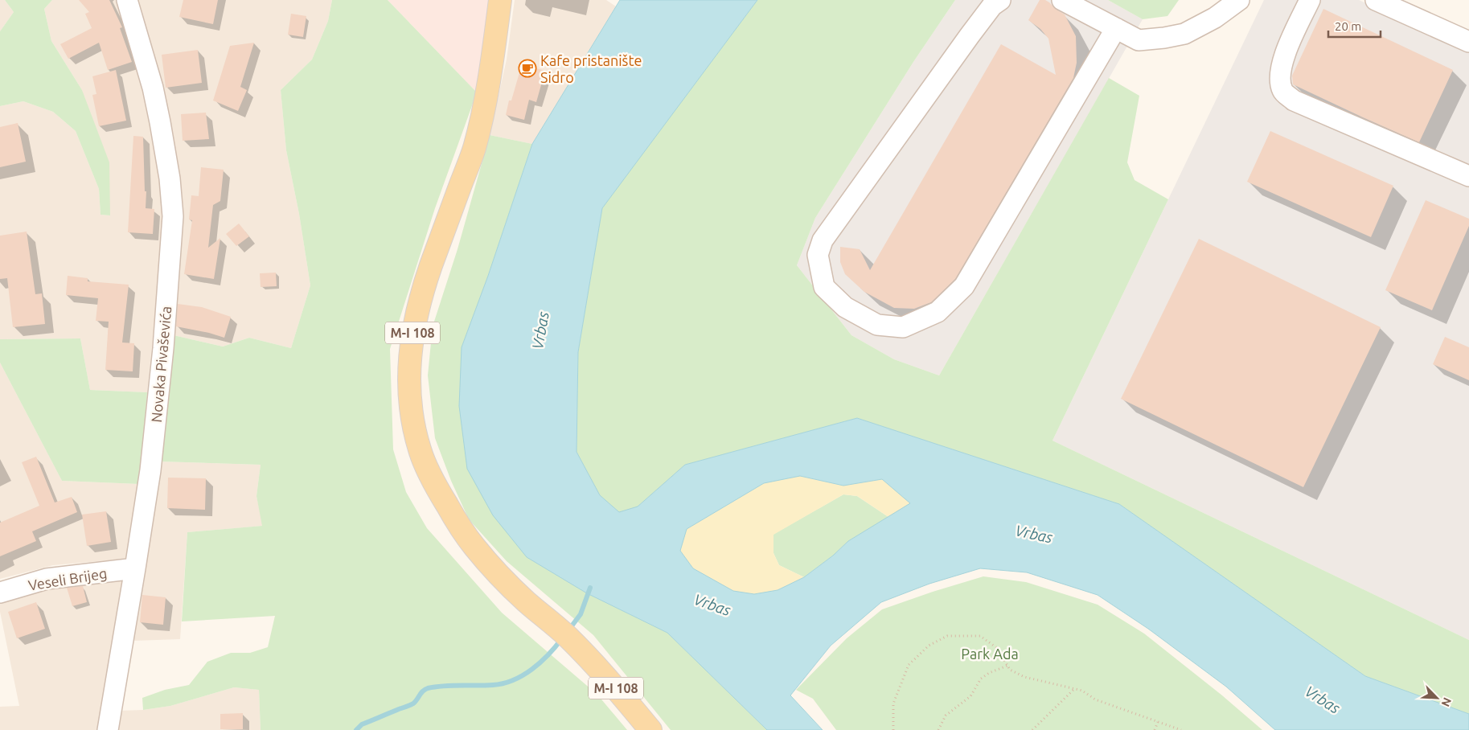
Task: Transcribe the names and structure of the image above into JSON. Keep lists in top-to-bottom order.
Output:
{
  "streets": {
    "main road": ["M-I 108"],
    "street": ["Novaka Pivaševića", "Veseli Brijeg"]
  },
  "crossings": [
    ["Novaka Pivaševića", "Veseli Brijeg"]
  ],
  "water": ["Vrbas"],
  "parks": ["Park Ada"],
  "places": {
    "cafe": ["Kafe pristanište Sidro"]
  },
  "scale_bar": "20 m",
  "north": "bottom right"
}
